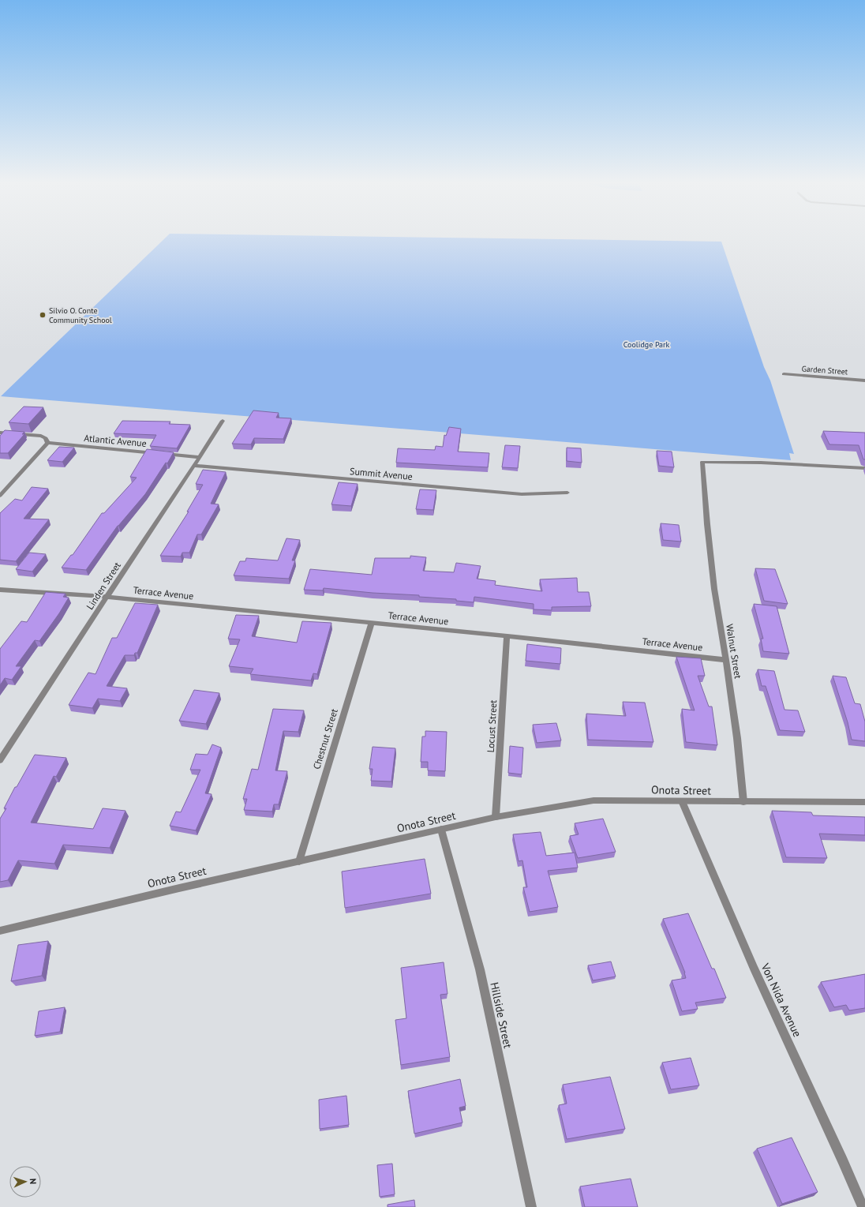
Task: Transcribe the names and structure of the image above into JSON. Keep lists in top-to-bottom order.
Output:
{
  "streets": {
    "street": [
      "Garden Street",
      "Atlantic Avenue",
      "Summit Avenue",
      "Linden Street",
      "Terrace Avenue",
      "Walnut Street",
      "Locust Street",
      "Chestnut Street",
      "Onota Street",
      "Von Nida Avenue",
      "Hillside Street"
    ]
  },
  "crossings": [
    ["Atlantic Avenue", "Linden Street"],
    ["Summit Avenue", "Linden Street"],
    ["Linden Street", "Terrace Avenue"],
    ["Terrace Avenue", "Walnut Street"],
    ["Terrace Avenue", "Locust Street"],
    ["Terrace Avenue", "Chestnut Street"],
    ["Walnut Street", "Onota Street"],
    ["Locust Street", "Onota Street"],
    ["Chestnut Street", "Onota Street"],
    ["Onota Street", "Von Nida Avenue"],
    ["Onota Street", "Hillside Street"]
  ],
  "parks": ["Coolidge Park"],
  "places": ["Silvio O. Conte Community School"],
  "north": "right"
}
